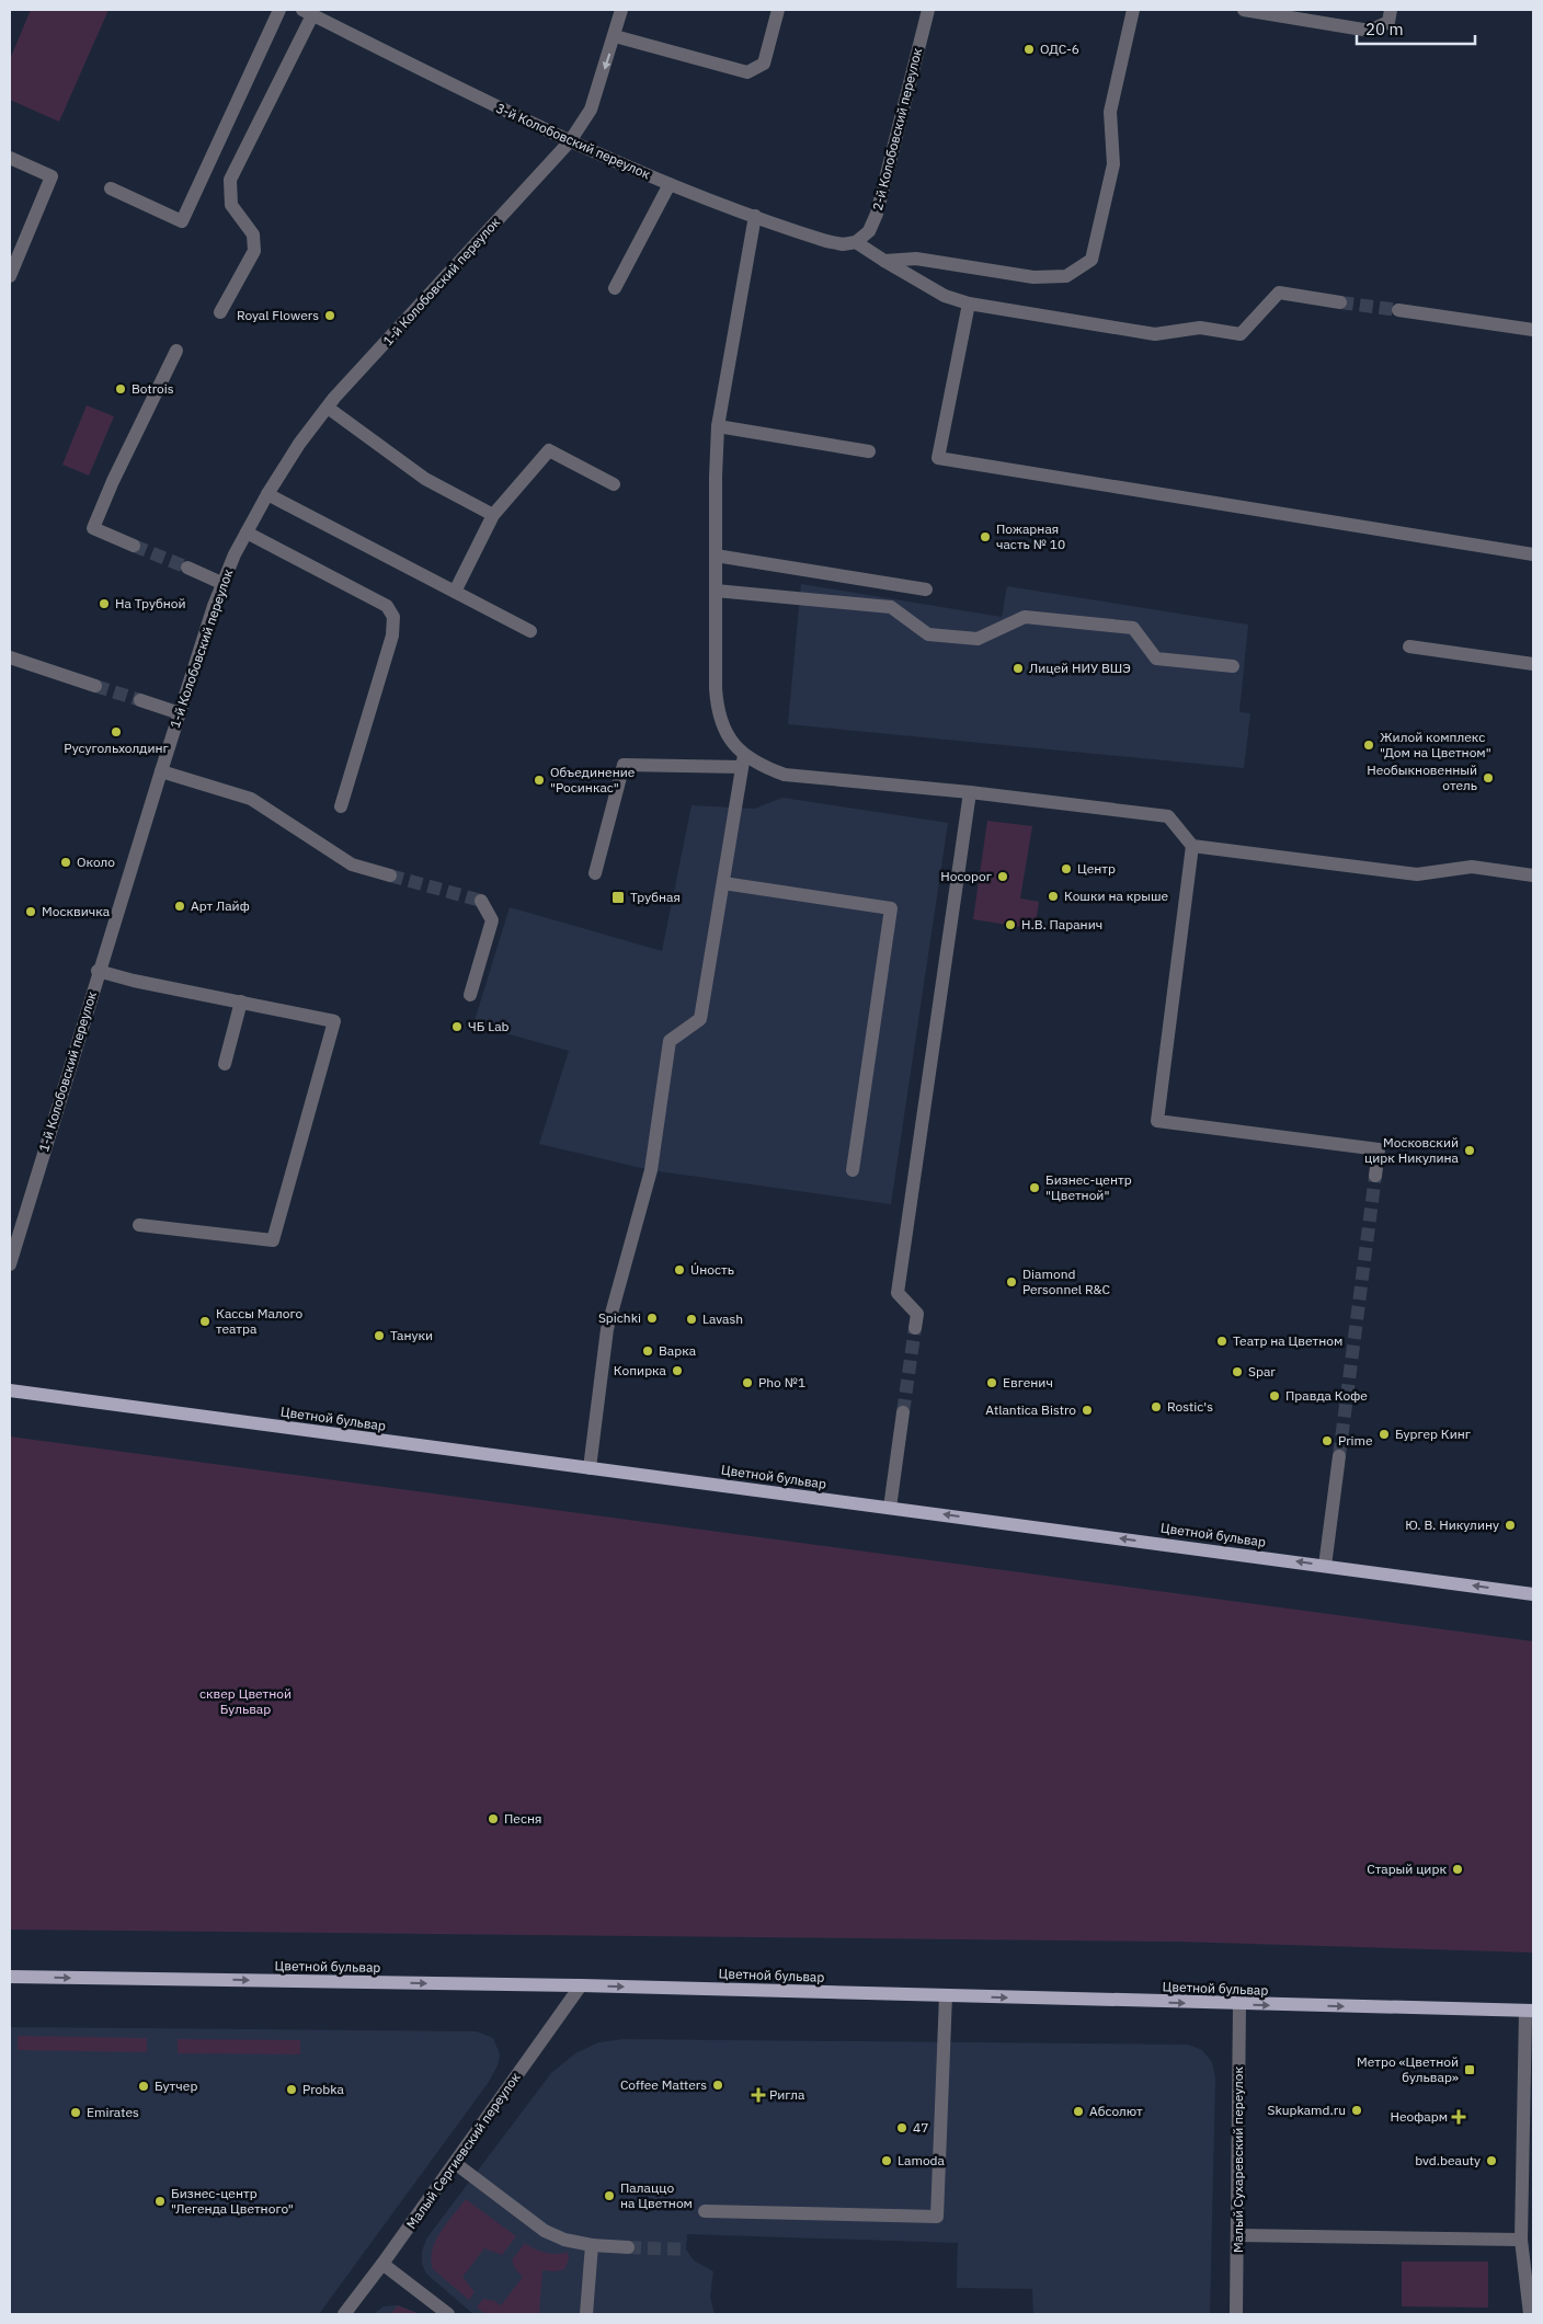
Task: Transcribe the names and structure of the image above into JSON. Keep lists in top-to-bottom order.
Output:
{
  "streets": {
    "main road": ["Цветной бульвар"],
    "street": [
      "2-й Колобовский переулок",
      "3-й Колобовский переулок",
      "1-й Колобовский переулок",
      "Малый Сергиевский переулок",
      "Малый Сухаревский переулок"
    ]
  },
  "crossings": [
    ["2-й Колобовский переулок", "3-й Колобовский переулок"],
    ["3-й Колобовский переулок", "1-й Колобовский переулок"],
    ["Цветной бульвар", "Малый Сергиевский переулок"],
    ["Цветной бульвар", "Малый Сухаревский переулок"]
  ],
  "parks": ["сквер Цветной Бульвар"],
  "places": {
    "other": [
      "ОДС-6",
      "Royal Flowers",
      "Botrois",
      "Пожарная часть № 10",
      "На Трубной",
      "Лицей НИУ ВШЭ",
      "Русугольхолдинг",
      "Жилой комплекс \"Дом на Цветном\"",
      "Необыкновенный отель",
      "Объединение \"Росинкас\"",
      "Около",
      "Центр",
      "Носорог",
      "Кошки на крыше",
      "Арт Лайф",
      "Москвичка",
      "Н.В. Паранич",
      "ЧБ Lab",
      "Московский цирк Никулина",
      "Бизнес-центр \"Цветной\"",
      "Úность",
      "Diamond Personnel R&C",
      "Spichki",
      "Lavash",
      "Кассы Малого театра",
      "Тануки",
      "Театр на Цветном",
      "Варка",
      "Копирка",
      "Spar",
      "Pho №1",
      "Евгенич",
      "Правда Кофе",
      "Rostic's",
      "Atlantica Bistro",
      "Бургер Кинг",
      "Prime",
      "Ю. В. Никулину",
      "Песня",
      "Старый цирк",
      "Coffee Matters",
      "Бутчер",
      "Probka",
      "Skupkamd.ru",
      "Абсолют",
      "Emirates",
      "47",
      "Lamoda",
      "bvd.beauty",
      "Палаццо на Цветном",
      "Бизнес-центр \"Легенда Цветного\""
    ],
    "transit": ["Трубная", "Метро «Цветной бульвар»"],
    "health": ["Ригла", "Неофарм"]
  },
  "scale_bar": "20 m"
}
